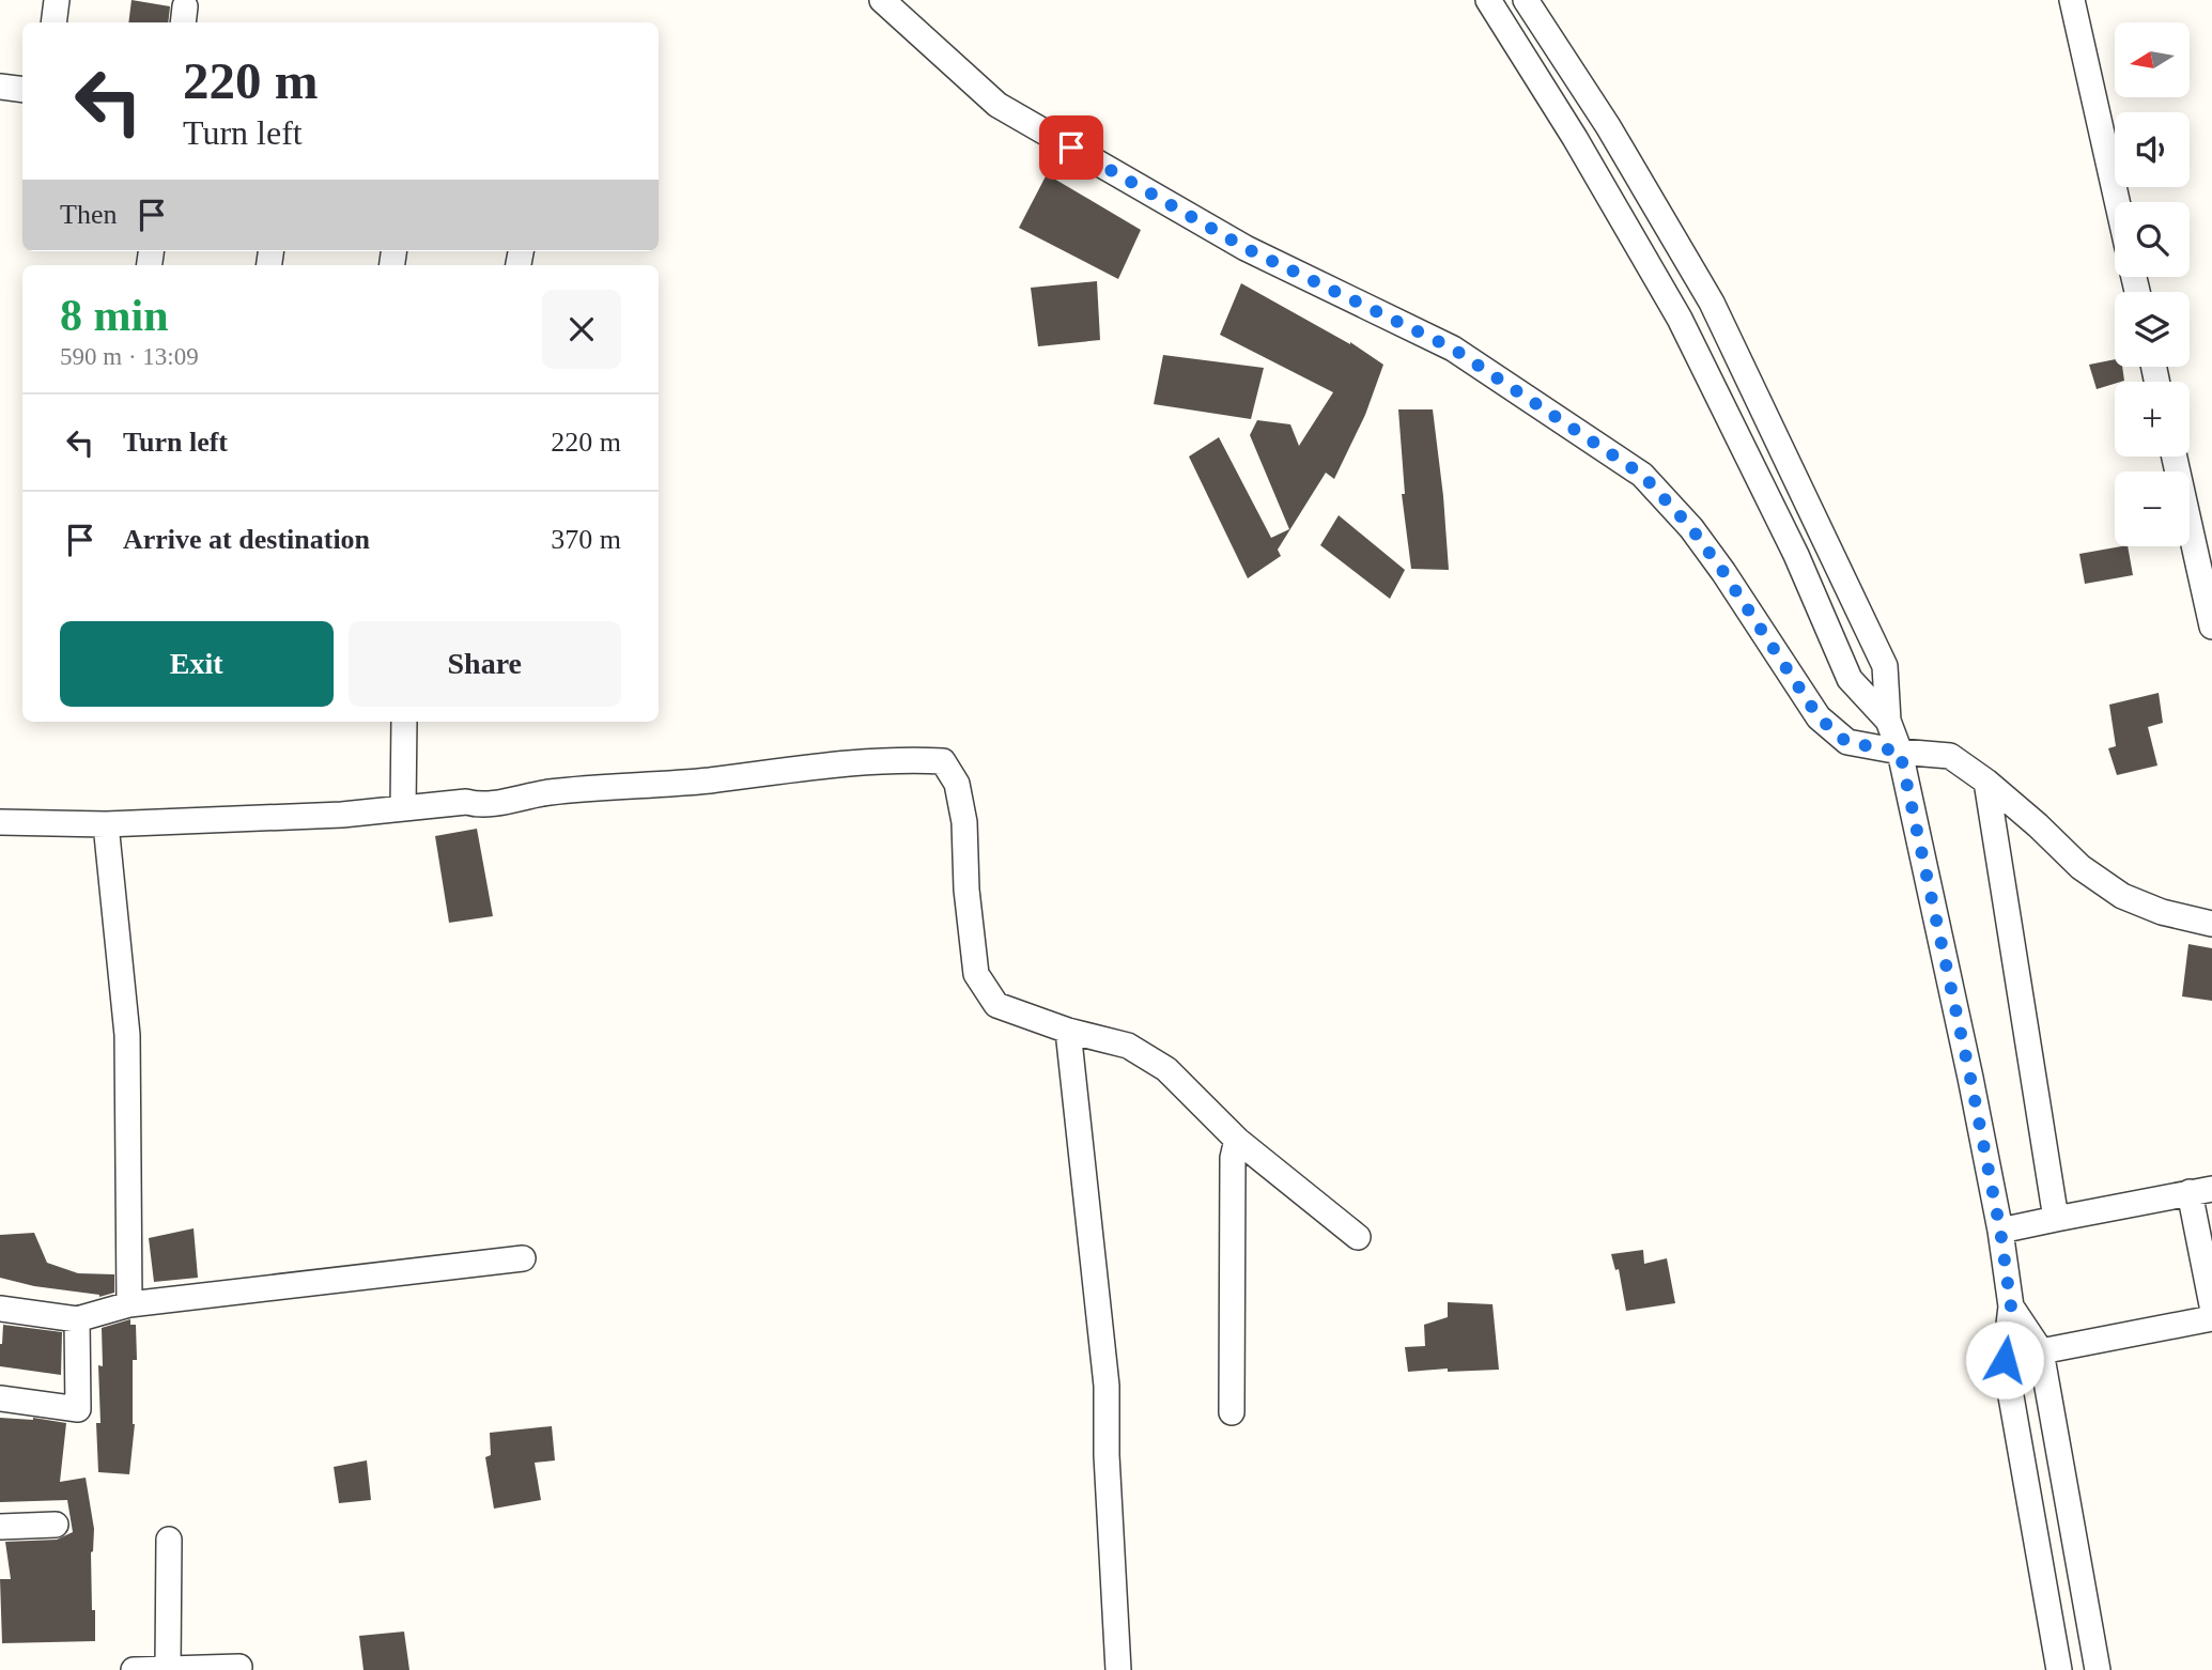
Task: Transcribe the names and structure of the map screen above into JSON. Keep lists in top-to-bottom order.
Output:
{
  "north": "left",
  "page": {
    "map_buttons": ["+", "−"],
    "turn": ["220 m", "Turn left"],
    "then": "Then",
    "heading": ["8 min", "590 m · 13:09"],
    "list": [
      {
        "name": "Turn left",
        "value": "220 m"
      },
      {
        "name": "Arrive at destination",
        "value": "370 m"
      }
    ],
    "buttons": ["Exit", "Share"]
  }
}
